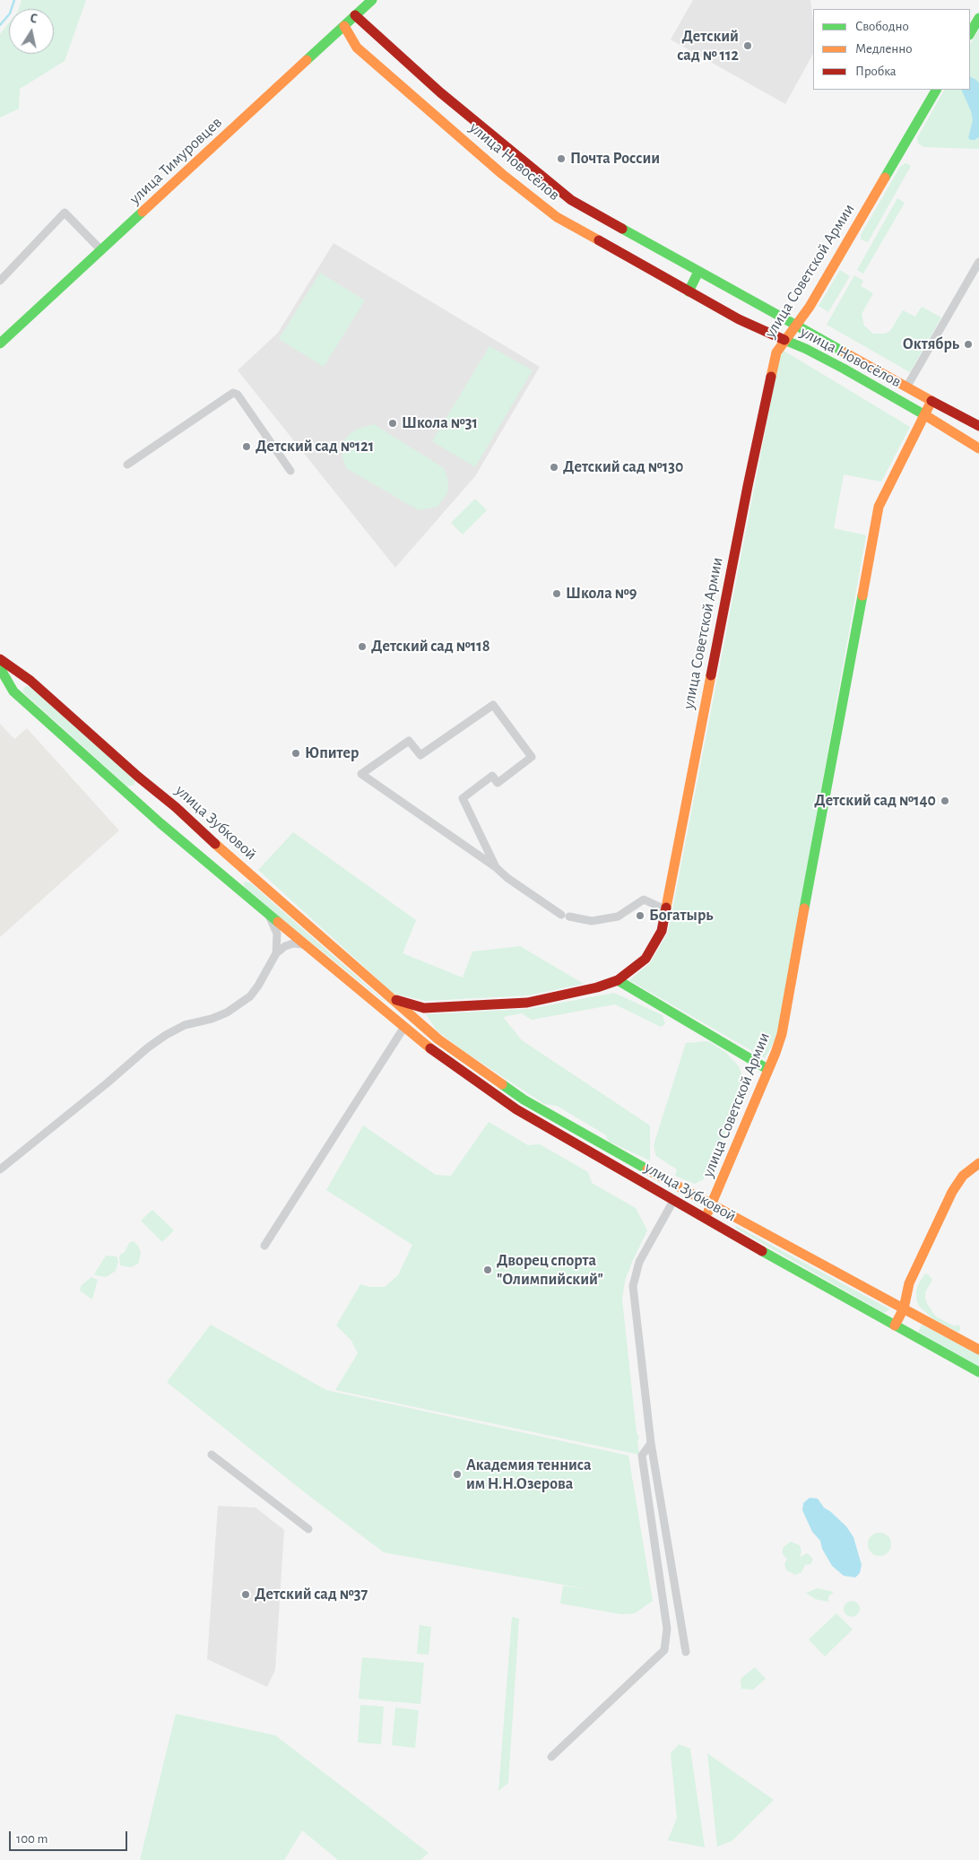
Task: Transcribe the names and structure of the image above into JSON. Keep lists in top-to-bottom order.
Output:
{
  "streets": {
    "main road": [
      "улица Тимуровцев",
      "улица Новосёлов",
      "улица Советской Армии",
      "улица Зубковой"
    ]
  },
  "crossings": [
    ["улица Тимуровцев", "улица Новосёлов"],
    ["улица Новосёлов", "улица Советской Армии"],
    ["улица Советской Армии", "улица Зубковой"]
  ],
  "places": [
    "Детский сад № 112",
    "Почта России",
    "Октябрь",
    "Школа №31",
    "Детский сад №121",
    "Детский сад №130",
    "Школа №9",
    "Детский сад №118",
    "Юпитер",
    "Детский сад №140",
    "Богатырь",
    "Дворец спорта \"Олимпийский\"",
    "Академия тенниса им Н.Н.Озерова",
    "Детский сад №37"
  ],
  "legend": ["Свободно", "Медленно", "Пробка"],
  "scale_bar": "100 m",
  "north": "top"
}
